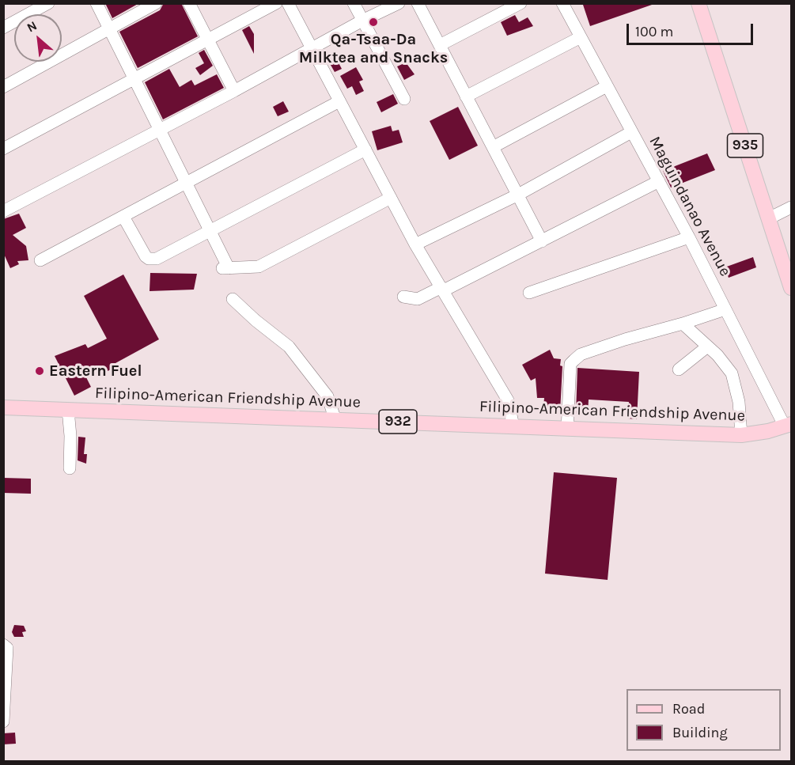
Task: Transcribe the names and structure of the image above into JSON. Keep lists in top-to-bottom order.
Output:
{
  "streets": {
    "main road": ["935", "Filipino-American Friendship Avenue", "932"],
    "street": ["Maguindanao Avenue"]
  },
  "crossings": [
    ["Maguindanao Avenue", "Filipino-American Friendship Avenue"]
  ],
  "places": ["Qa-Tsaa-Da Milktea and Snacks", "Eastern Fuel"],
  "legend": ["Road", "Building"],
  "scale_bar": "100 m",
  "north": "top left"
}
